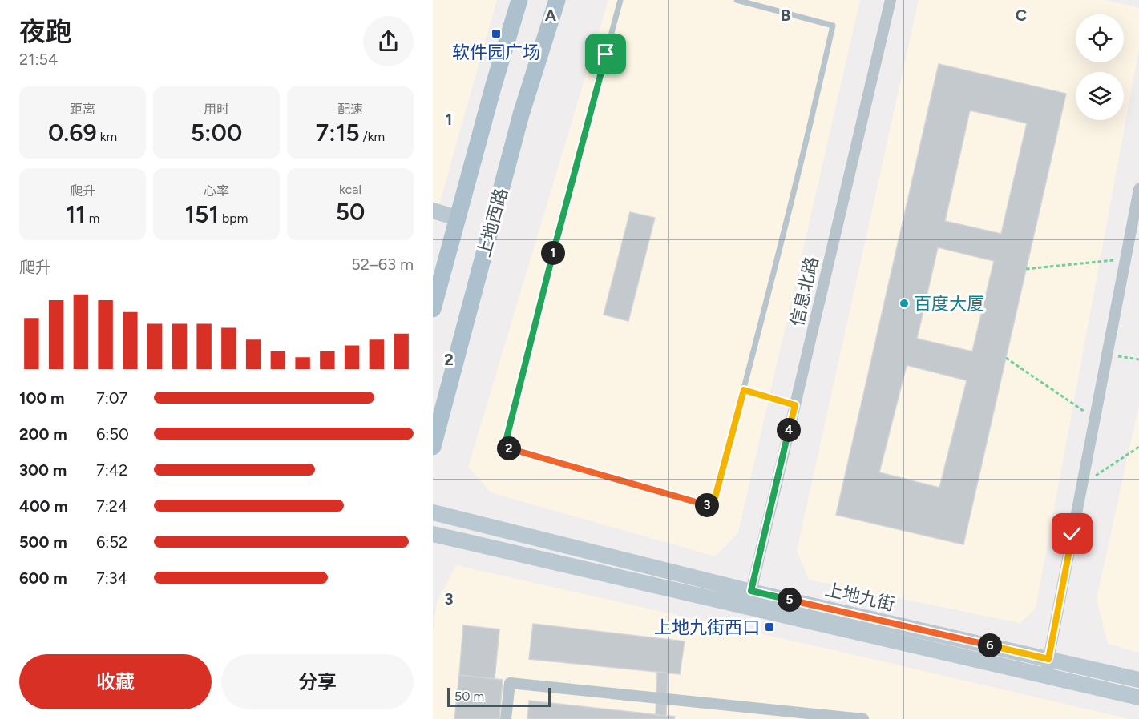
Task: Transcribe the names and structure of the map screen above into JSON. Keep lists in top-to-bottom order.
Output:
{
  "streets": {
    "main road": ["上地西路", "上地九街"],
    "street": ["信息北路"]
  },
  "crossings": [
    ["信息北路", "上地九街"]
  ],
  "places": {
    "transit": ["软件园广场", "上地九街西口"],
    "other": ["百度大厦"]
  },
  "scale_bar": "50 m",
  "page": {
    "heading": ["夜跑", "21:54"],
    "stats": [
      ["距离", "0.69 km"],
      ["用时", "5:00"],
      ["配速", "7:15 /km"],
      ["爬升", "11 m"],
      ["心率", "151 bpm"],
      ["kcal", "50"]
    ],
    "pins": [
      "1",
      "4",
      "2",
      "3",
      "5",
      "6"
    ],
    "chart": ["爬升", "52–63 m"],
    "list": [
      {
        "name": "100 m",
        "note": "7:07"
      },
      {
        "name": "200 m",
        "note": "6:50"
      },
      {
        "name": "300 m",
        "note": "7:42"
      },
      {
        "name": "400 m",
        "note": "7:24"
      },
      {
        "name": "500 m",
        "note": "6:52"
      },
      {
        "name": "600 m",
        "note": "7:34"
      }
    ],
    "buttons": ["收藏", "分享"],
    "scale": "50 m"
  },
  "grid": {
    "columns": ["A", "B", "C"],
    "rows": ["1", "2", "3"]
  }
}
